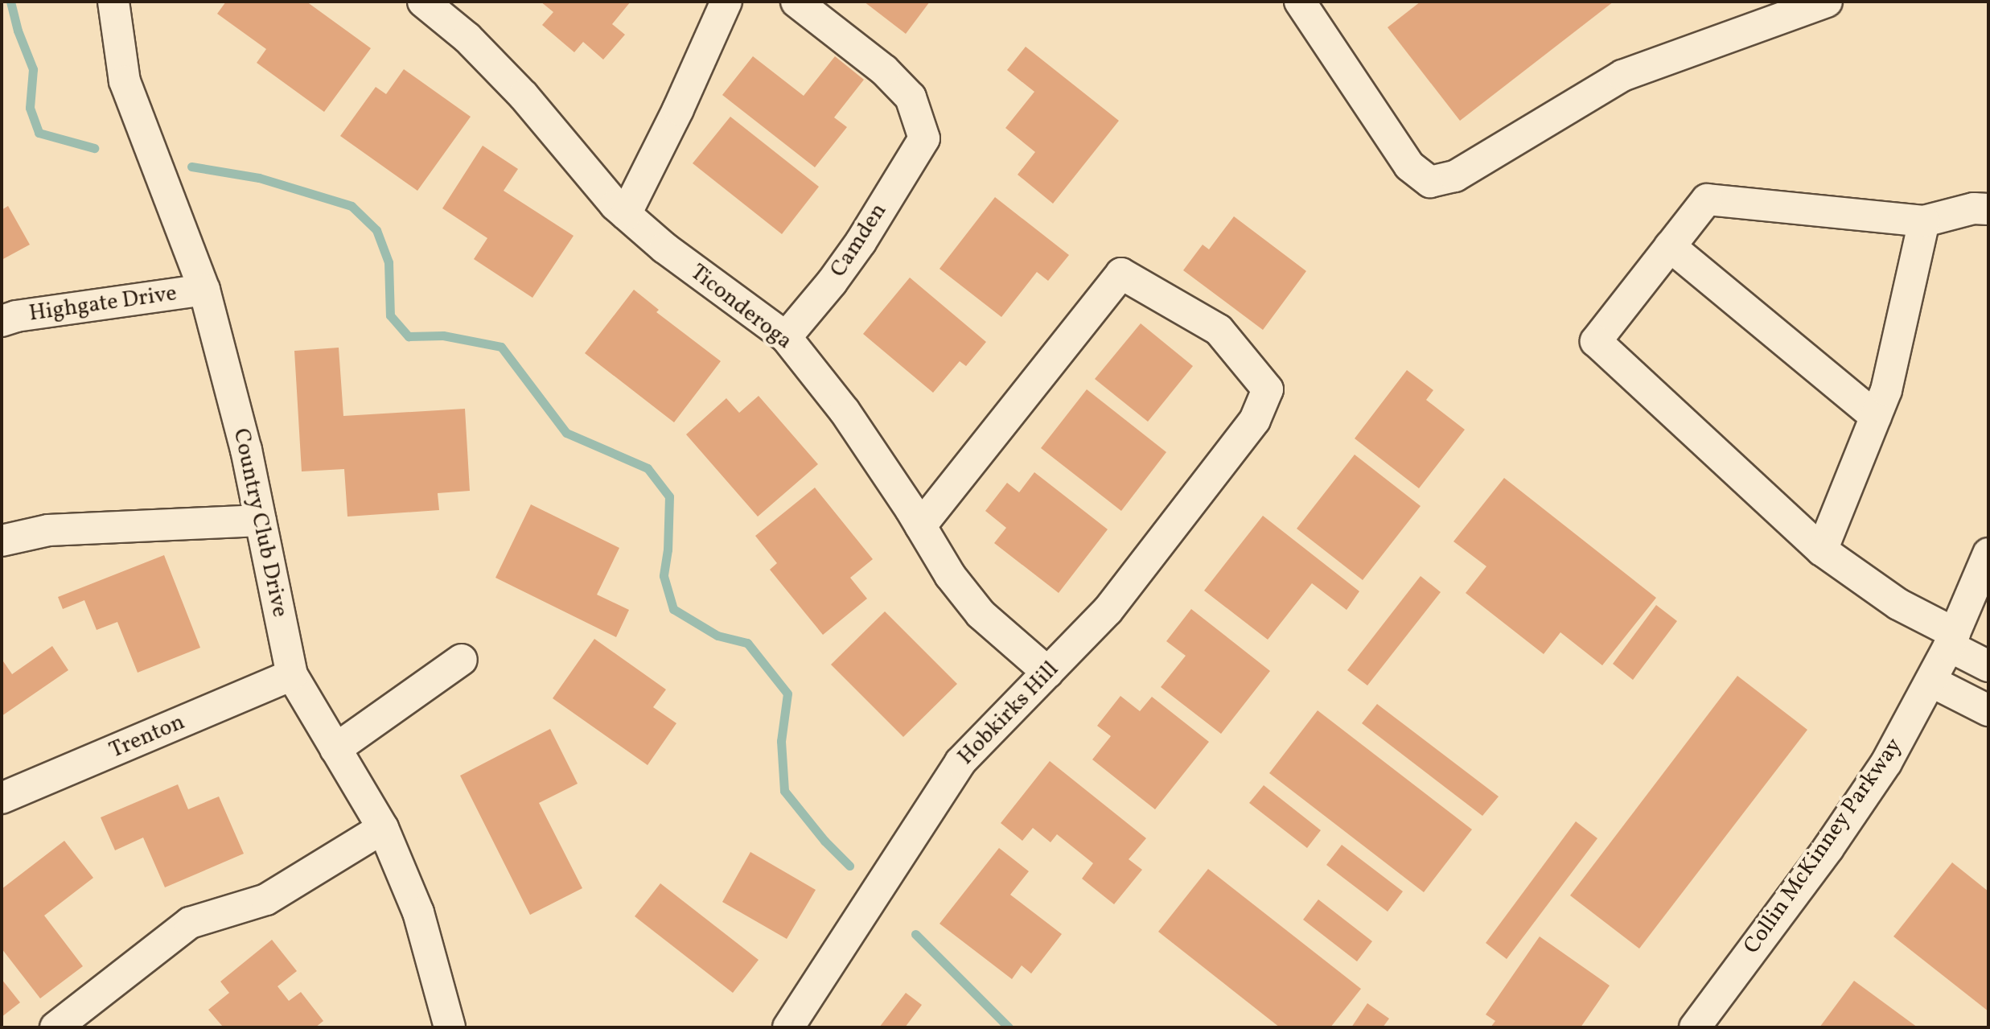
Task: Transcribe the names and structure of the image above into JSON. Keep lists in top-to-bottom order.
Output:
{
  "streets": {
    "street": [
      "Camden",
      "Highgate Drive",
      "Ticonderoga",
      "Country Club Drive",
      "Hobkirks Hill",
      "Trenton",
      "Collin McKinney Parkway"
    ]
  },
  "crossings": [
    ["Camden", "Ticonderoga"],
    ["Highgate Drive", "Country Club Drive"],
    ["Ticonderoga", "Hobkirks Hill"],
    ["Country Club Drive", "Trenton"]
  ]
}
